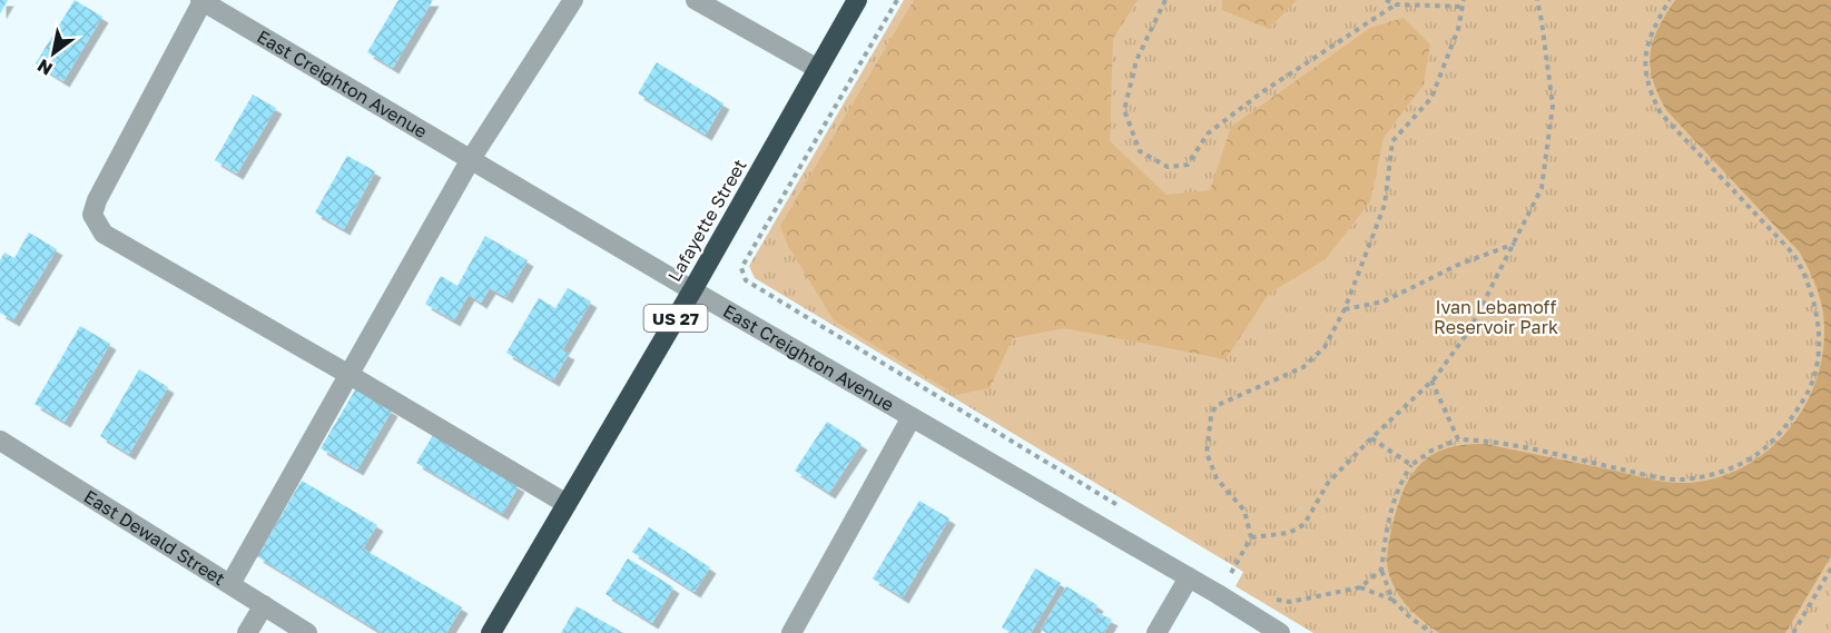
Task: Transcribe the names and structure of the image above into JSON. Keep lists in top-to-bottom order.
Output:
{
  "streets": {
    "highway": ["Lafayette Street", "US 27"],
    "street": ["East Creighton Avenue", "East Dewald Street"]
  },
  "crossings": [
    ["East Creighton Avenue", "Lafayette Street"]
  ],
  "parks": ["Ivan Lebamoff Reservoir Park"],
  "north": "bottom left"
}
